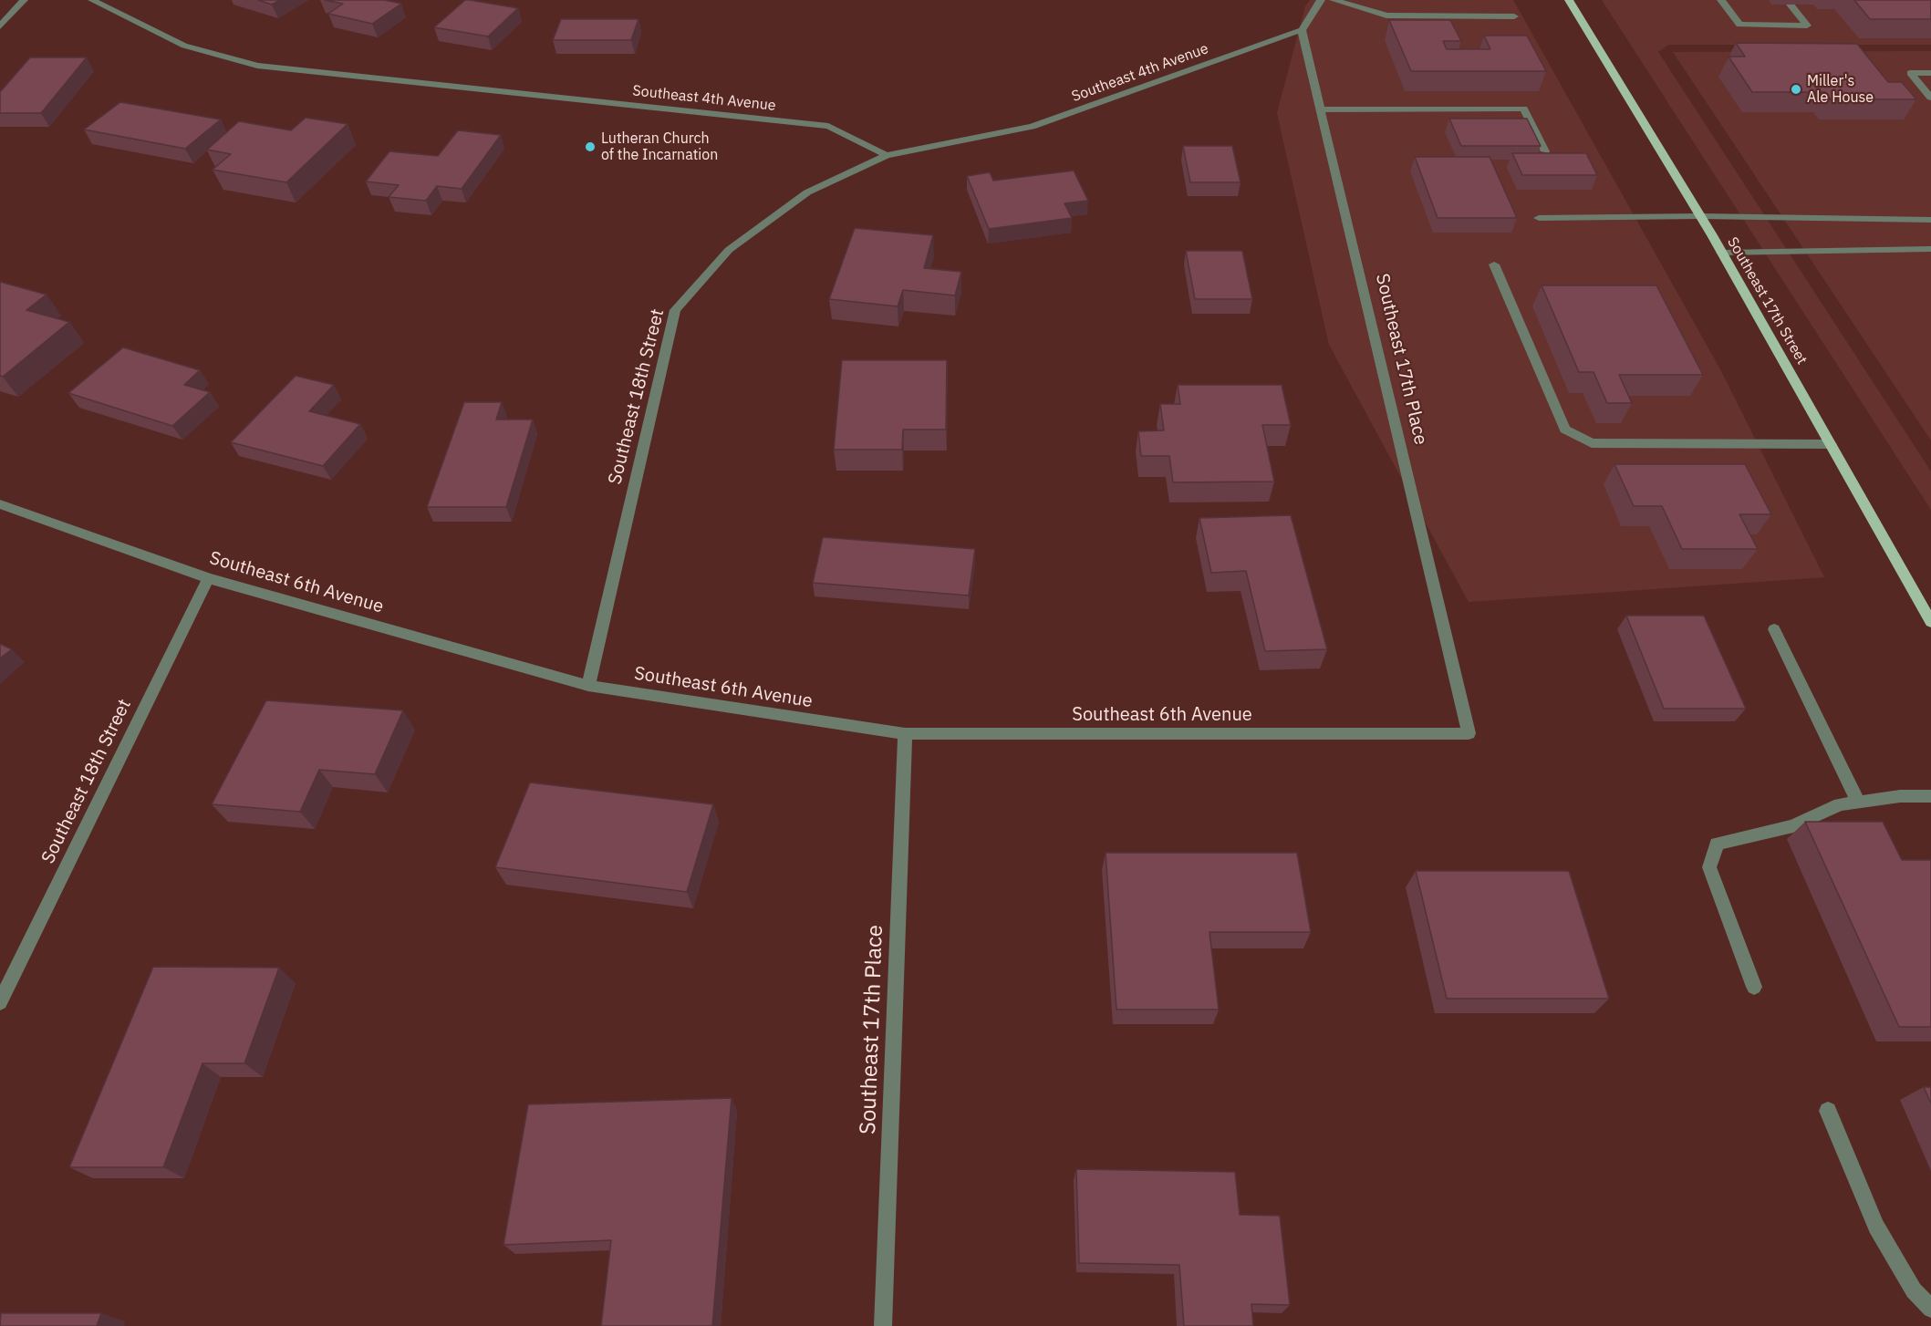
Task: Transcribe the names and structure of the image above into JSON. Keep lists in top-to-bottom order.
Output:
{
  "streets": {
    "main road": ["Southeast 17th Street"],
    "street": [
      "Southeast 4th Avenue",
      "Southeast 17th Place",
      "Southeast 18th Street",
      "Southeast 6th Avenue"
    ]
  },
  "crossings": [
    ["Southeast 4th Avenue", "Southeast 17th Place"],
    ["Southeast 4th Avenue", "Southeast 18th Street"],
    ["Southeast 17th Place", "Southeast 6th Avenue"],
    ["Southeast 18th Street", "Southeast 6th Avenue"]
  ],
  "places": ["Miller's Ale House", "Lutheran Church of the Incarnation"]
}
